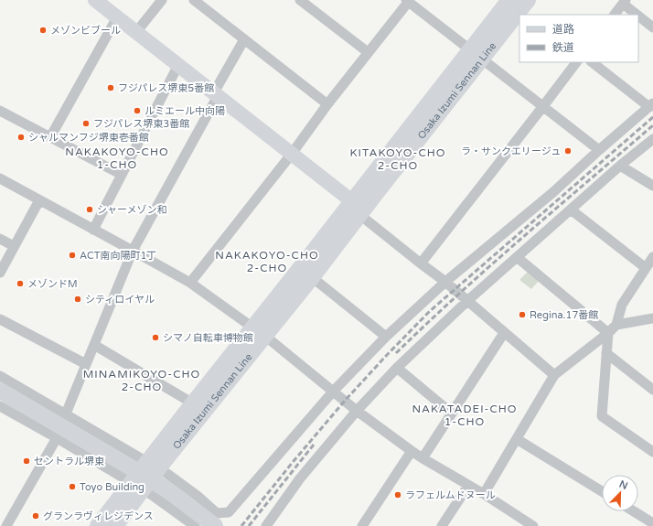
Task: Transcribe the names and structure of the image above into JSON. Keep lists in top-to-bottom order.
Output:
{
  "streets": {
    "main road": ["Osaka Izumi Sennan Line"]
  },
  "districts": [
    "NAKAKOYO-CHO 1-CHO",
    "KITAKOYO-CHO 2-CHO",
    "NAKAKOYO-CHO 2-CHO",
    "MINAMIKOYO-CHO 2-CHO",
    "NAKATADEI-CHO 1-CHO"
  ],
  "places": [
    "メゾンビブール",
    "フジパレス堺東5番館",
    "ルミエール中向陽",
    "フジパレス堺東3番館",
    "シャルマンフジ堺東壱番館",
    "ラ・サンクエリージュ",
    "シャーメゾン和",
    "ACT南向陽町1丁",
    "メゾンドM",
    "シティロイヤル",
    "Regina.17番館",
    "シマノ自転車博物館",
    "セントラル堺東",
    "Toyo Building",
    "ラフェルムドヌール",
    "グランラヴィレジデンス"
  ],
  "legend": ["道路", "鉄道"],
  "north": "top right"
}
